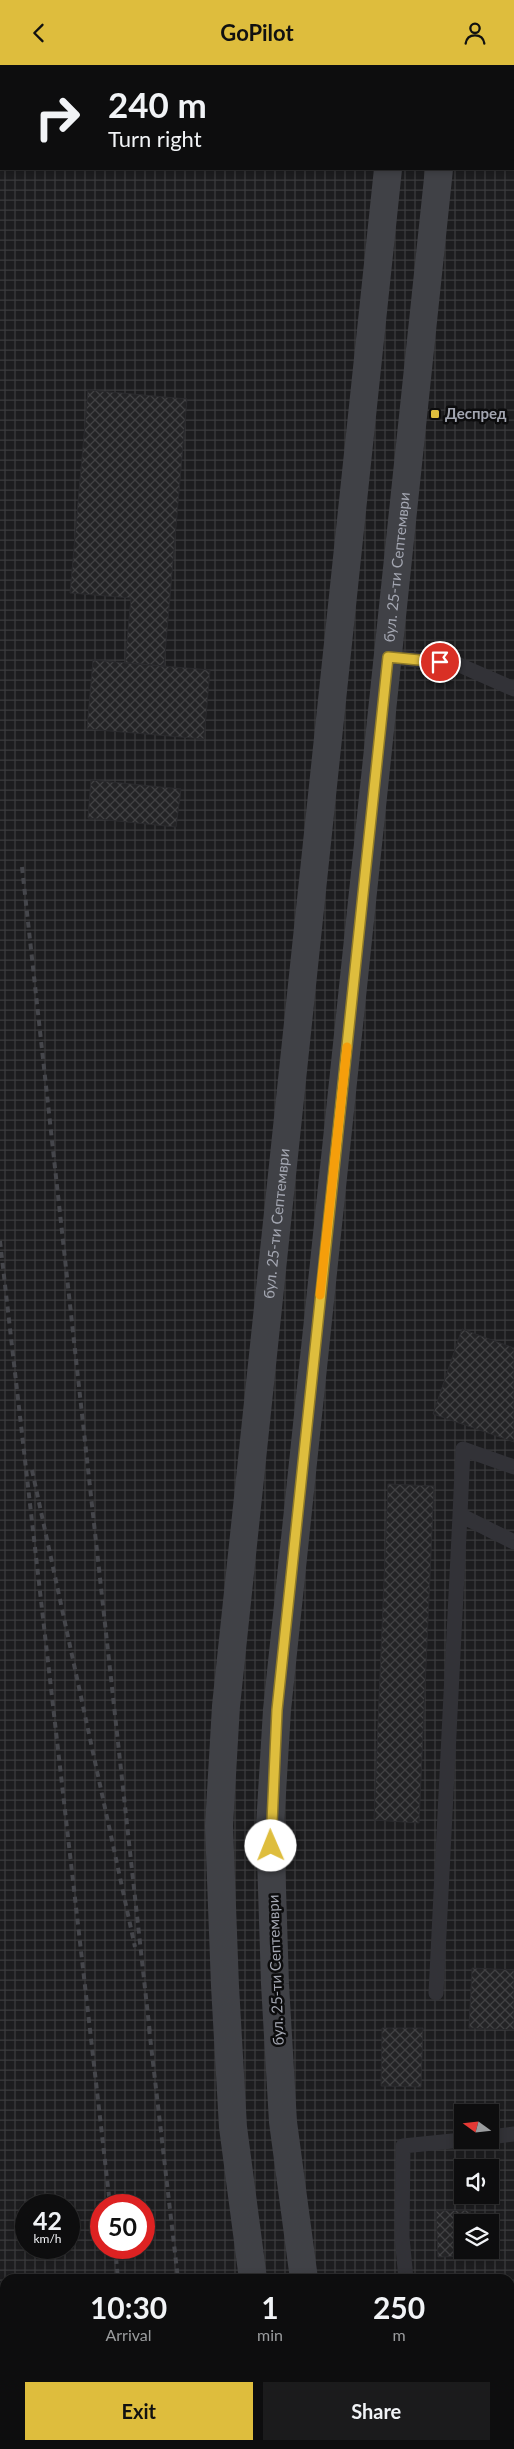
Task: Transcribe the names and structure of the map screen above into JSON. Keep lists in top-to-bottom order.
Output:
{
  "streets": {
    "main road": ["бул. 25-ти Септември"]
  },
  "places": {
    "transit": ["Деспред"]
  },
  "north": "left",
  "page": {
    "header": "GoPilot",
    "turn": ["240 m", "Turn right"],
    "speed": "42 km/h",
    "limit": "50",
    "eta": [
      "10:30",
      "Arrival",
      "1",
      "min",
      "250",
      "m"
    ],
    "buttons": ["Exit", "Share"]
  }
}
